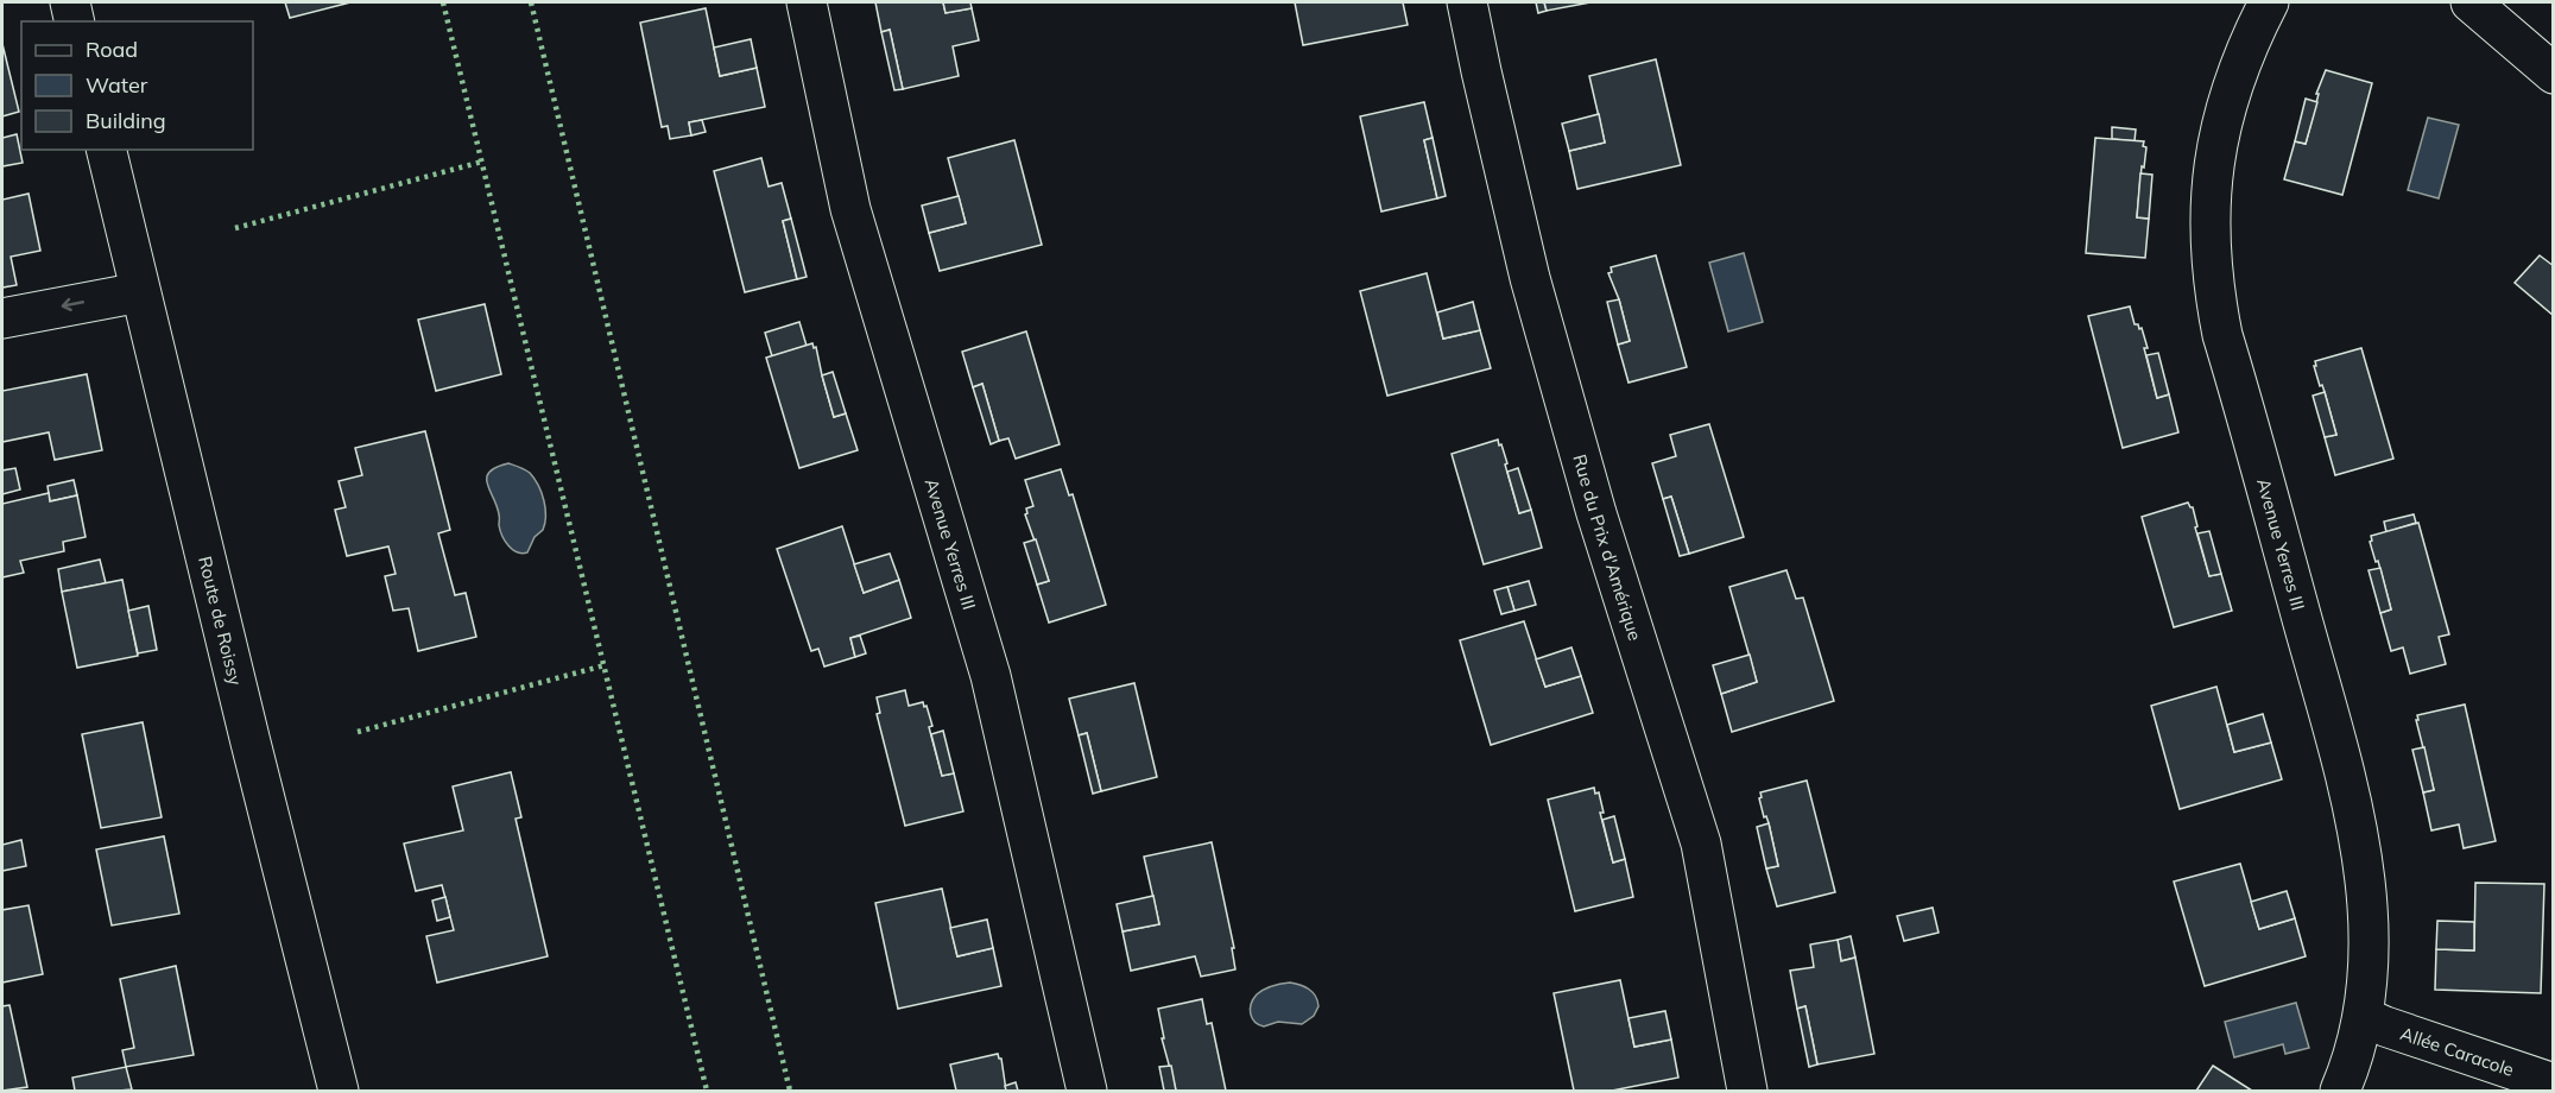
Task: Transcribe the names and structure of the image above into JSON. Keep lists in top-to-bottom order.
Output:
{
  "streets": {
    "street": [
      "Avenue Yerres III",
      "Rue du Prix d'Amérique",
      "Route de Roissy",
      "Allée Caracole"
    ]
  },
  "crossings": [
    ["Avenue Yerres III", "Allée Caracole"]
  ],
  "legend": ["Road", "Water", "Building"]
}
